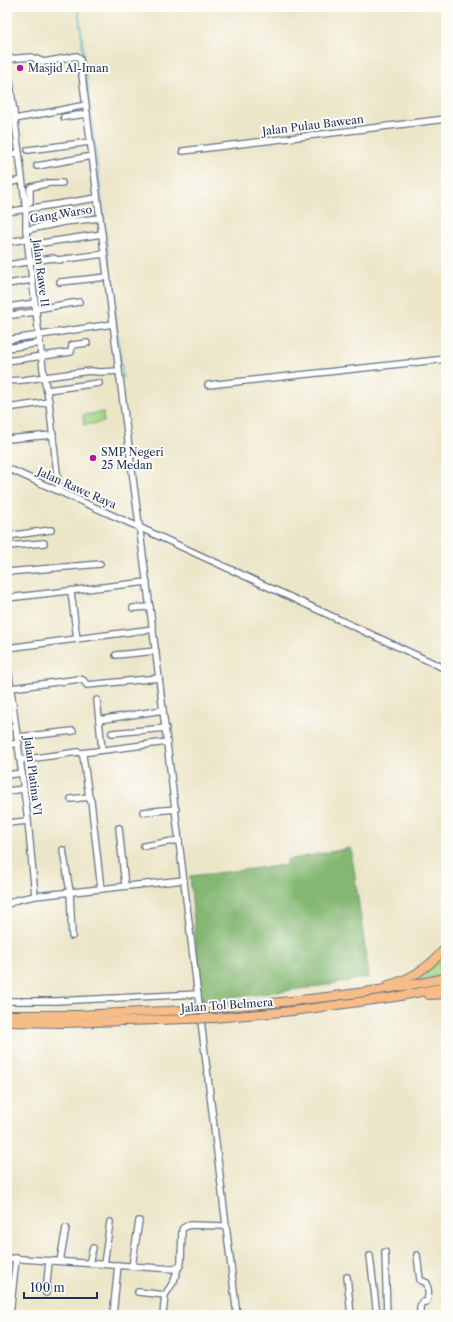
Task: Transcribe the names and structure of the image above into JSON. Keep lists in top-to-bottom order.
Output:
{
  "streets": {
    "highway": ["Jalan Tol Belmera"],
    "street": [
      "Jalan Pulau Bawean",
      "Gang Warso",
      "Jalan Rawe II",
      "Jalan Rawe Raya",
      "Jalan Platina VI"
    ]
  },
  "crossings": [
    ["Gang Warso", "Jalan Rawe II"],
    ["Jalan Rawe II", "Jalan Rawe Raya"]
  ],
  "places": ["Masjid Al-Iman", "SMP Negeri 25 Medan"],
  "scale_bar": "100 m"
}
